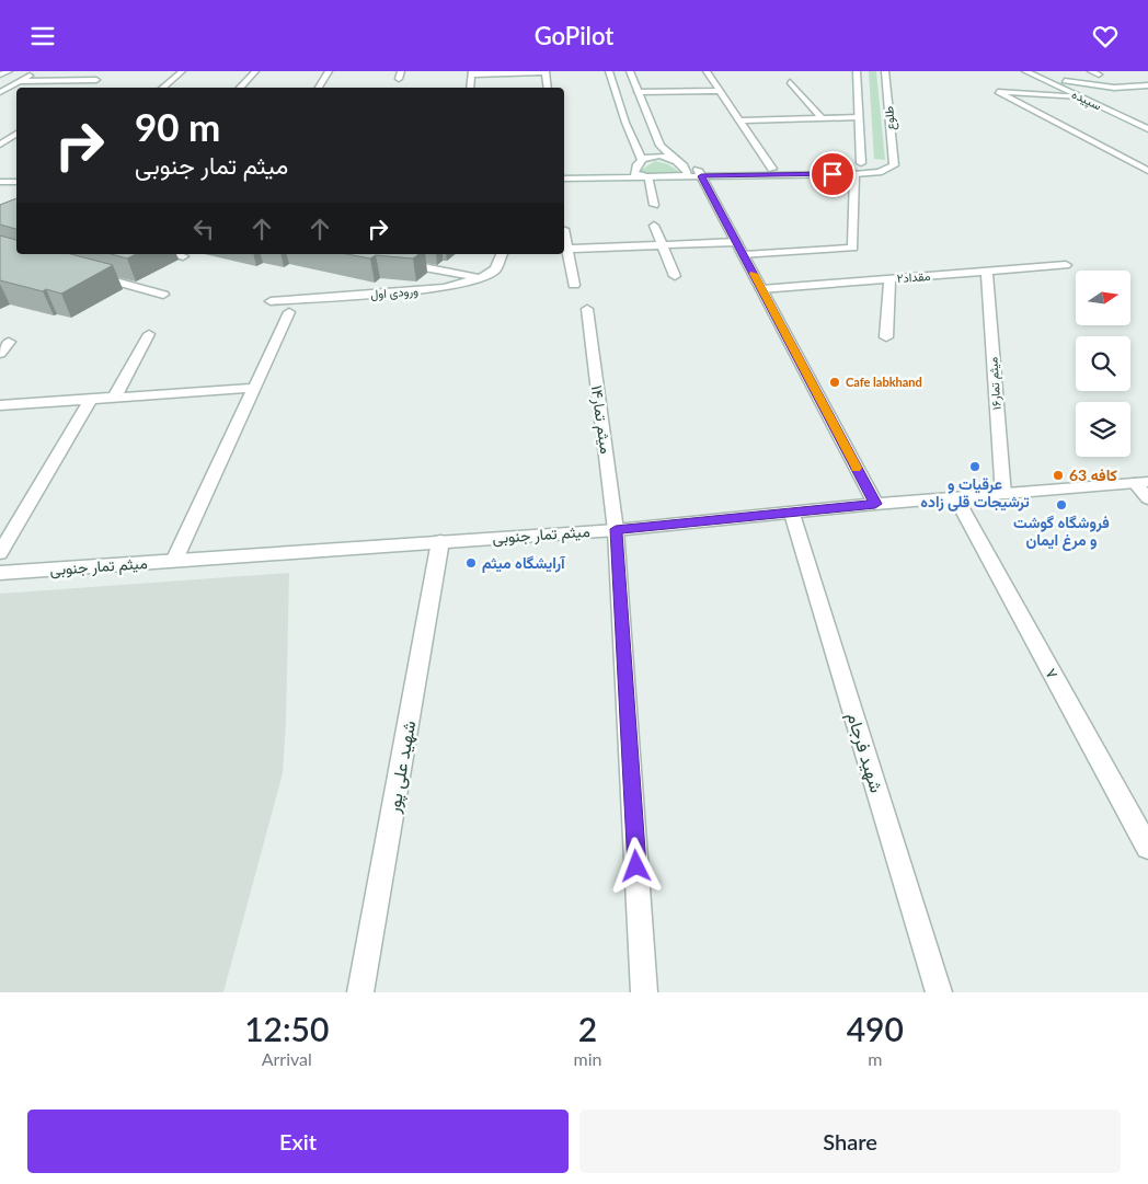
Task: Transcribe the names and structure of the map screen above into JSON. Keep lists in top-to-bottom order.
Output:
{
  "streets": {
    "street": [
      "سپیده",
      "طلوع",
      "مقداد۲",
      "ورودی اول",
      "میثم تمار۱۶",
      "میثم تمار۱۴",
      "میثم تمار جنوبی",
      "۷",
      "شهید فرجام",
      "شهید علی پور"
    ]
  },
  "crossings": [
    ["مقداد۲", "میثم تمار۱۶"],
    ["میثم تمار۱۶", "میثم تمار جنوبی"],
    ["میثم تمار۱۴", "میثم تمار جنوبی"],
    ["میثم تمار جنوبی", "۷"],
    ["میثم تمار جنوبی", "شهید فرجام"],
    ["میثم تمار جنوبی", "شهید علی پور"]
  ],
  "places": [
    "Cafe labkhand",
    "عرقیات و ترشیجات قلی زاده",
    "کافه 63",
    "فروشگاه گوشت و مرغ ایمان",
    "آرایشگاه میثم"
  ],
  "north": "right",
  "page": {
    "header": "GoPilot",
    "turn": ["90 m", "میثم تمار جنوبی"],
    "eta": [
      "12:50",
      "Arrival",
      "2",
      "min",
      "490",
      "m"
    ],
    "buttons": ["Exit", "Share"]
  }
}
